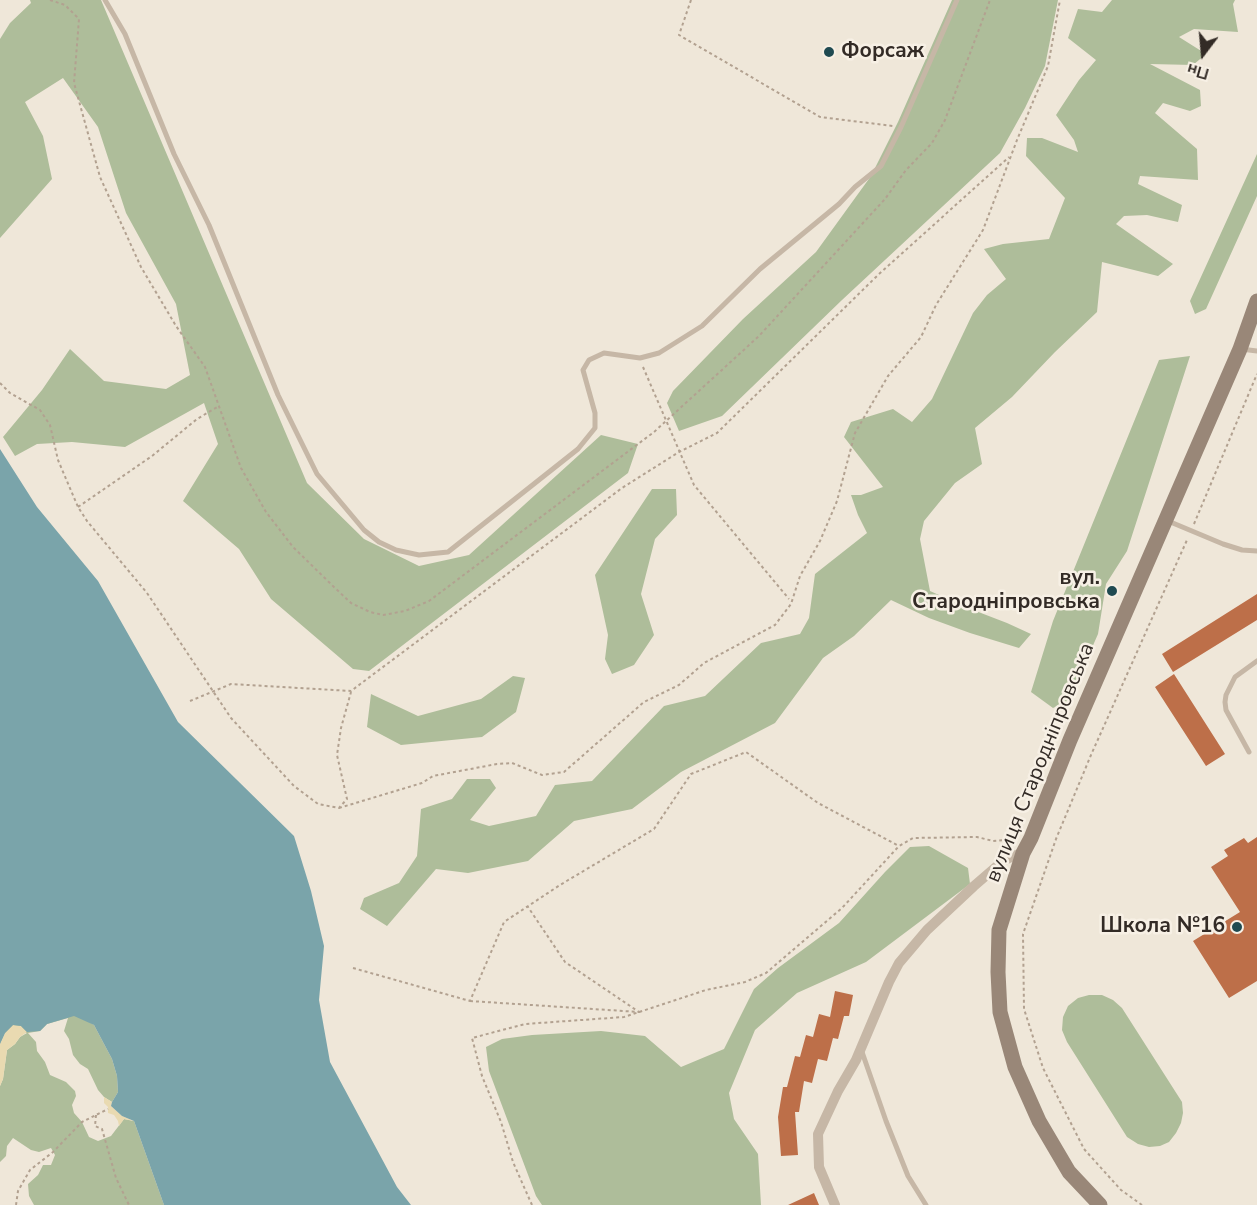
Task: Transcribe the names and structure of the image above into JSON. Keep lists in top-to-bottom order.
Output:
{
  "streets": {
    "street": ["вулиця Стародніпровська"]
  },
  "places": ["Форсаж", "вул. Стародніпровська", "Школа №16"],
  "north": "bottom"
}
